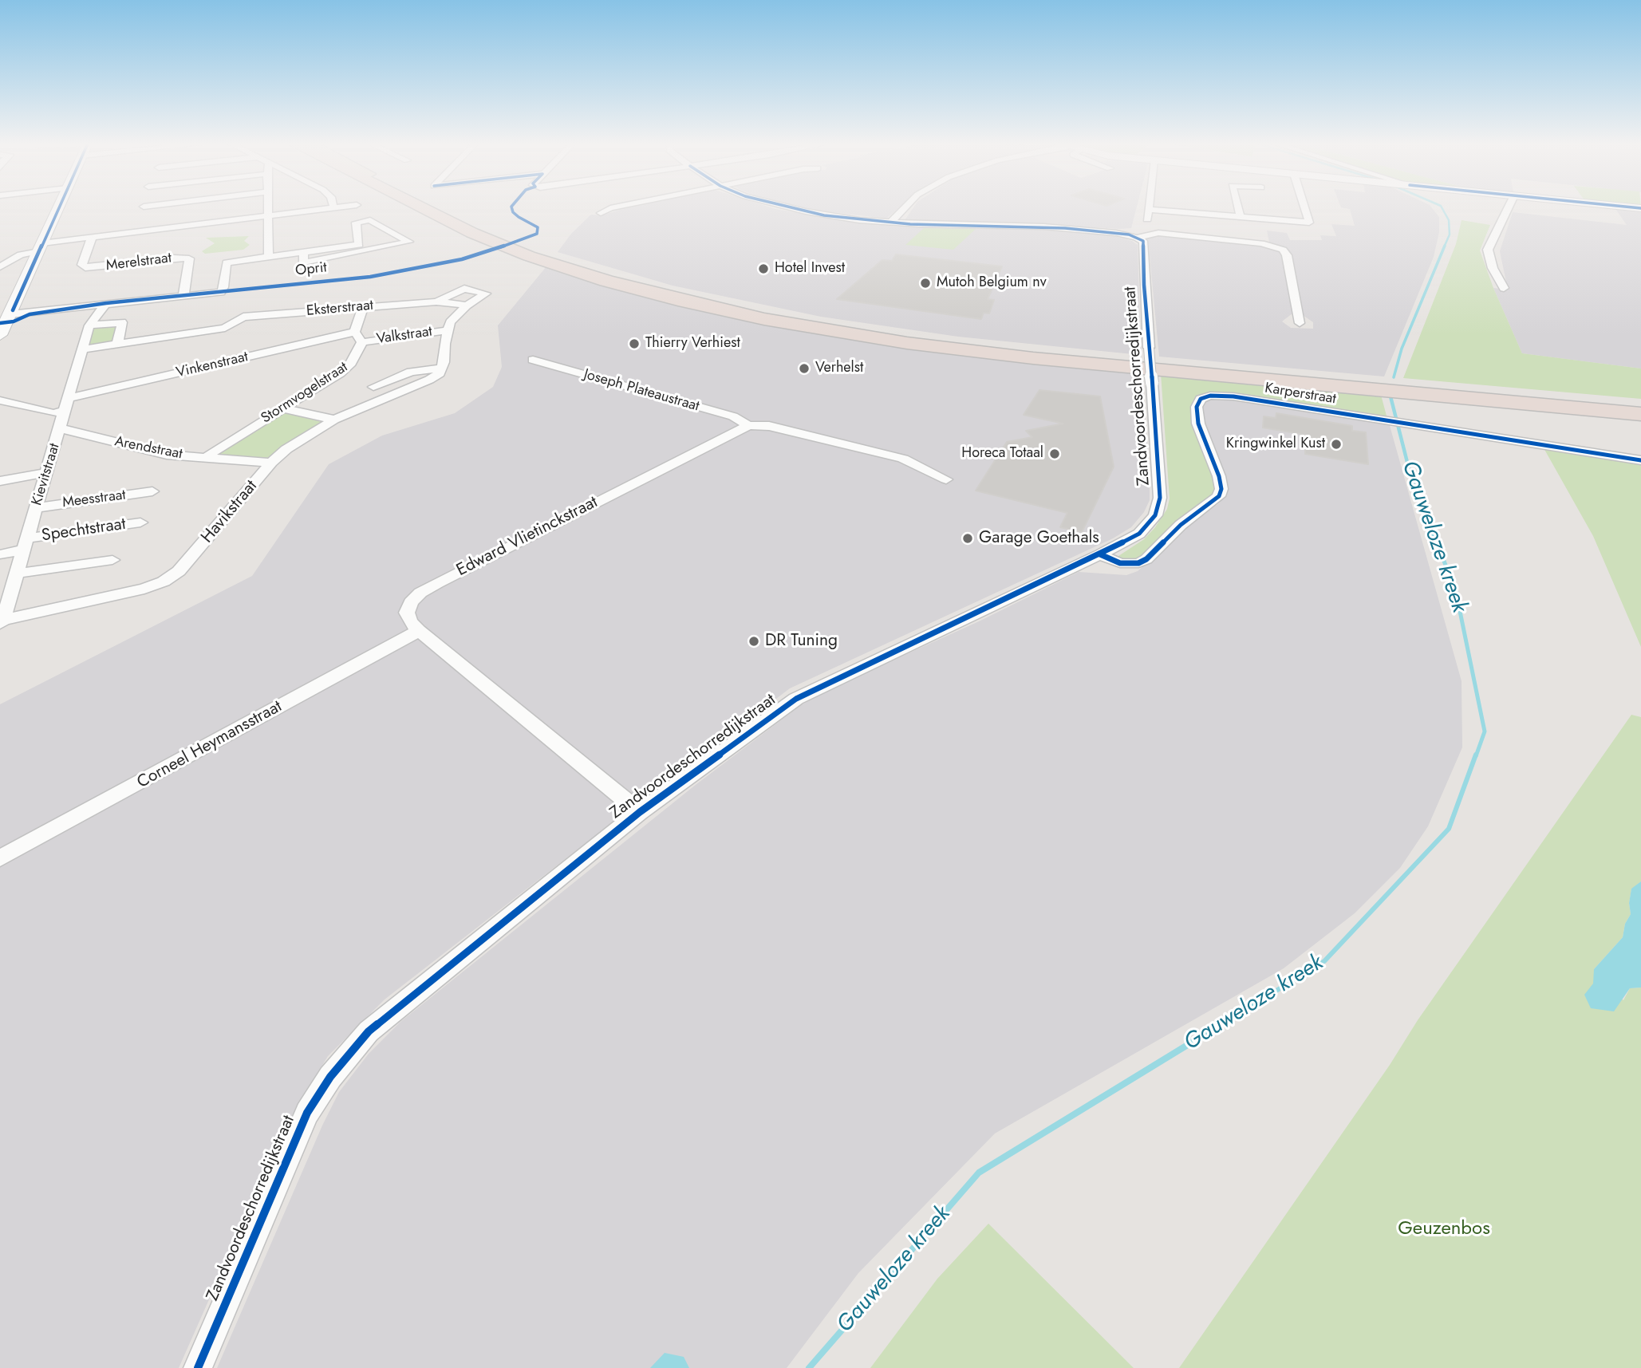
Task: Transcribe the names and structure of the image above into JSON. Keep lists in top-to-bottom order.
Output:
{
  "streets": {
    "street": [
      "Merelstraat",
      "Eksterstraat",
      "Valkstraat",
      "Vinkenstraat",
      "Zandvoordeschorredijkstraat",
      "Joseph Plateaustraat",
      "Stormvogelstraat",
      "Karperstraat",
      "Arendstraat",
      "Kievitstraat",
      "Meesstraat",
      "Havikstraat",
      "Spechtstraat",
      "Edward Vlietinckstraat",
      "Corneel Heymansstraat"
    ],
    "cycle path": ["Oprit"]
  },
  "crossings": [
    ["Eksterstraat", "Kievitstraat"],
    ["Valkstraat", "Stormvogelstraat"],
    ["Vinkenstraat", "Kievitstraat"],
    ["Zandvoordeschorredijkstraat", "Karperstraat"],
    ["Zandvoordeschorredijkstraat", "Edward Vlietinckstraat"],
    ["Joseph Plateaustraat", "Edward Vlietinckstraat"],
    ["Stormvogelstraat", "Arendstraat"],
    ["Arendstraat", "Kievitstraat"],
    ["Arendstraat", "Havikstraat"],
    ["Kievitstraat", "Meesstraat"],
    ["Kievitstraat", "Havikstraat"],
    ["Kievitstraat", "Spechtstraat"],
    ["Edward Vlietinckstraat", "Corneel Heymansstraat"]
  ],
  "water": ["Gauweloze kreek"],
  "parks": ["Geuzenbos"],
  "places": [
    "Hotel Invest",
    "Mutoh Belgium nv",
    "Thierry Verhiest",
    "Verhelst",
    "Kringwinkel Kust",
    "Horeca Totaal",
    "Garage Goethals",
    "DR Tuning"
  ]
}
